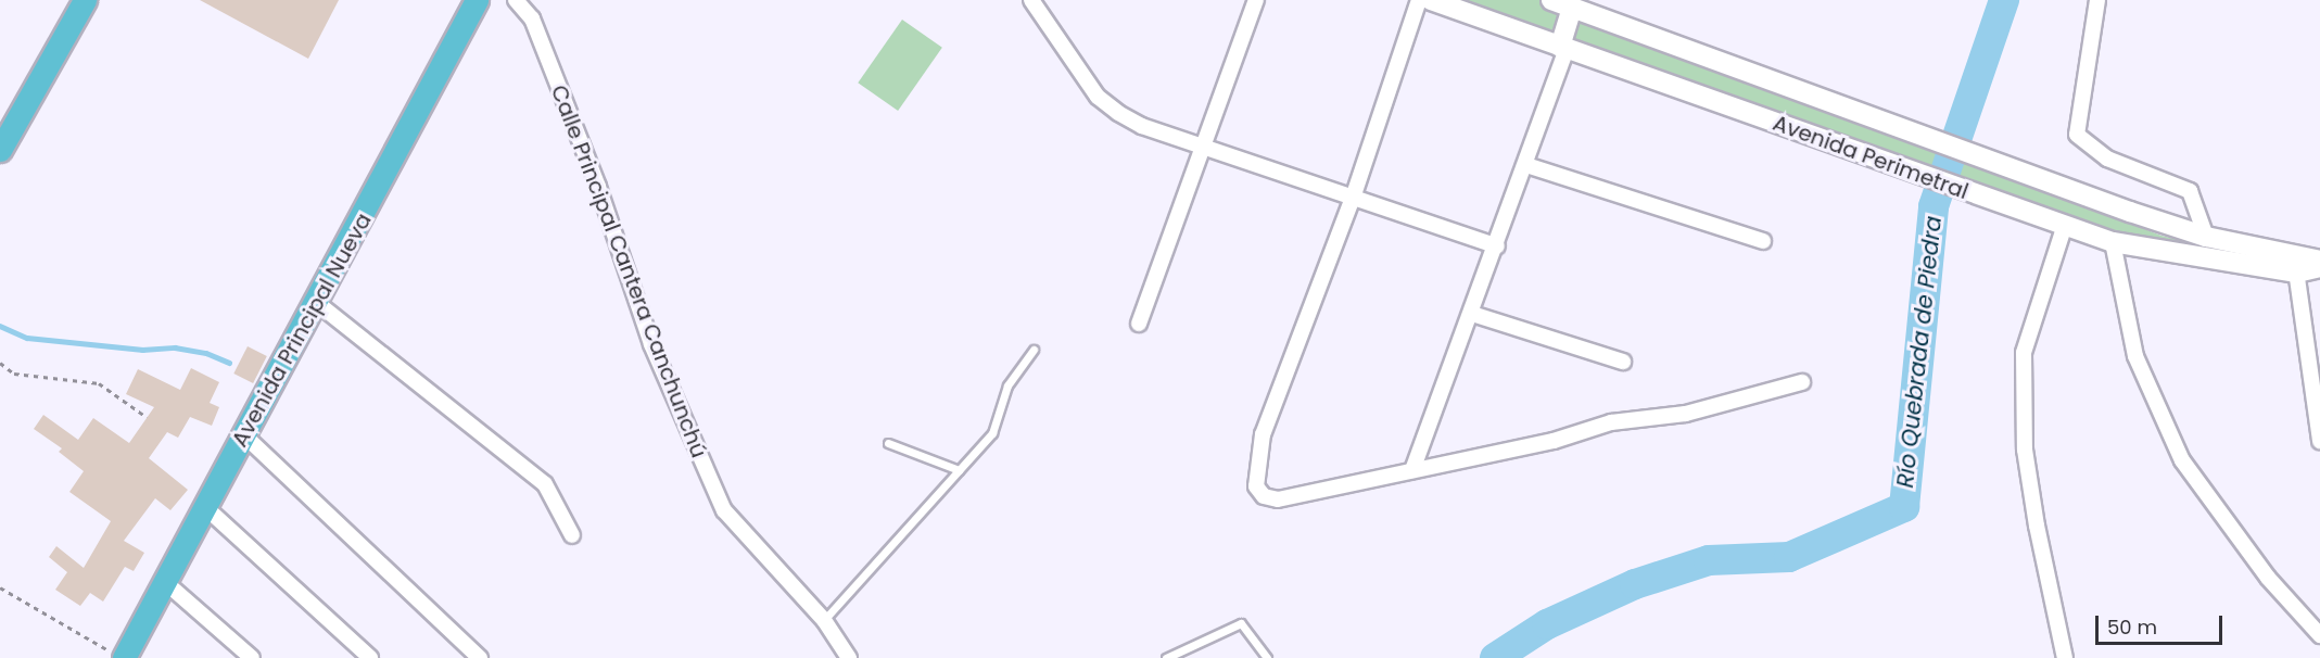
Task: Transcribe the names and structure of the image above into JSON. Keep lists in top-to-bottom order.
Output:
{
  "streets": {
    "highway": ["Avenida Principal Nueva"],
    "main road": ["Avenida Perimetral"],
    "street": ["Calle Principal Cantera Canchunchú"]
  },
  "water": ["Río Quebrada de Piedra"],
  "scale_bar": "50 m"
}
